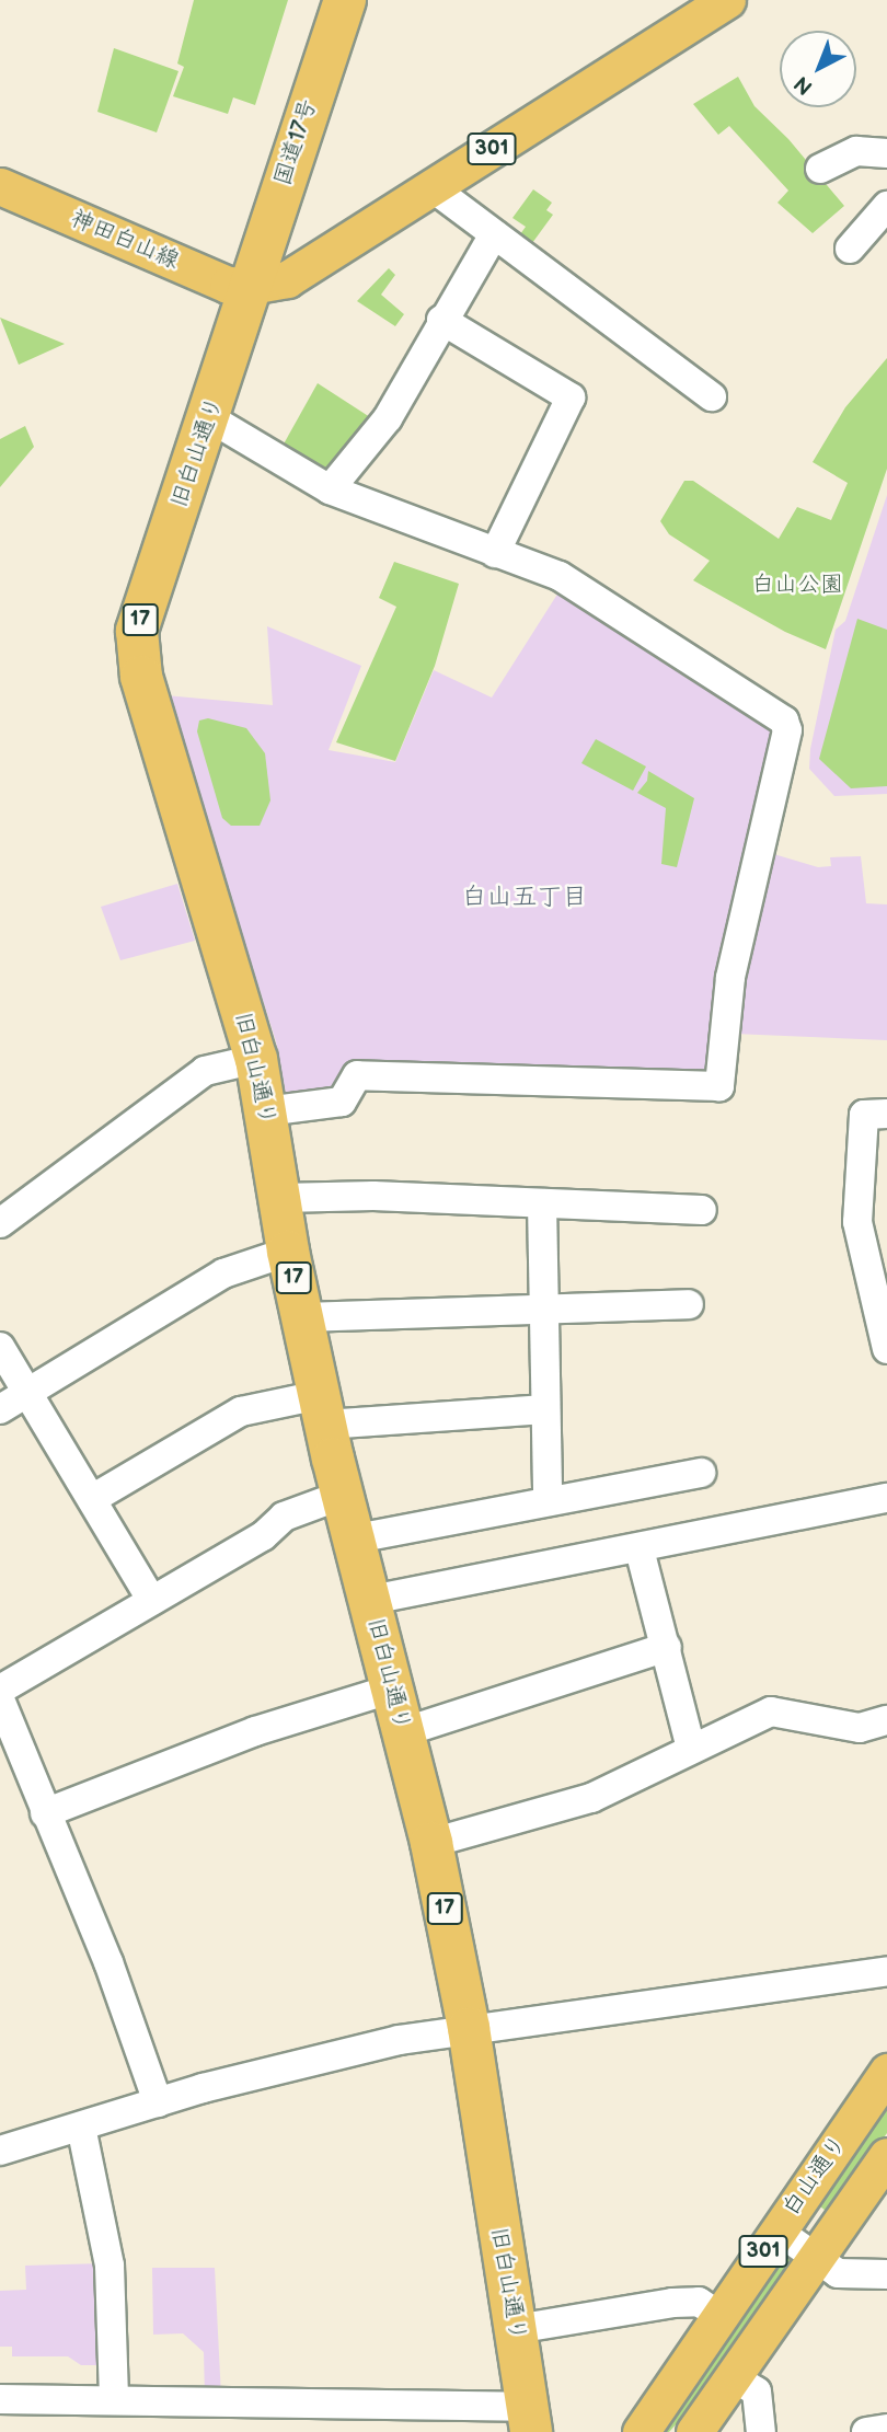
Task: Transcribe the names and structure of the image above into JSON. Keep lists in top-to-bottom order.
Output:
{
  "streets": {
    "highway": ["国道17号", "旧白山通り", "17"],
    "main road": ["301", "神田白山線", "白山通り"]
  },
  "crossings": [
    ["国道17号", "301"],
    ["国道17号", "神田白山線"],
    ["国道17号", "旧白山通り"],
    ["301", "神田白山線"],
    ["301", "旧白山通り"],
    ["神田白山線", "旧白山通り"]
  ],
  "districts": ["白山五丁目"],
  "parks": ["白山公園"],
  "north": "bottom left"
}
